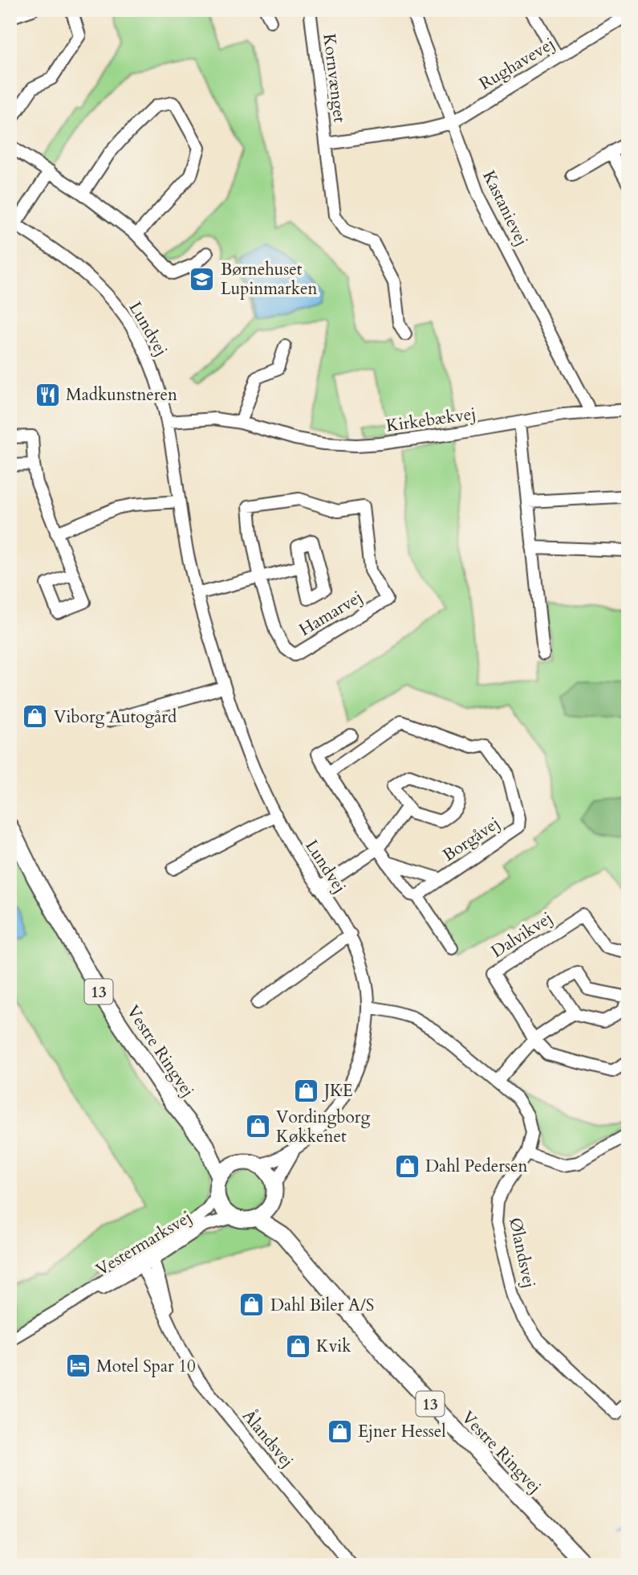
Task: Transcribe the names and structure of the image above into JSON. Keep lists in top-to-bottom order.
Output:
{
  "streets": {
    "main road": ["13", "Vestre Ringvej"],
    "street": [
      "Rughavevej",
      "Kornvænget",
      "Kastanievej",
      "Lundvej",
      "Kirkebækvej",
      "Hamarvej",
      "Borgåvej",
      "Dalvikvej",
      "Vestermarksvej",
      "Ølandsvej",
      "Ålandsvej"
    ]
  },
  "crossings": [
    ["Rughavevej", "Kornvænget"],
    ["Rughavevej", "Kastanievej"],
    ["Kornvænget", "Kastanievej"],
    ["Kastanievej", "Kirkebækvej"],
    ["Lundvej", "Kirkebækvej"],
    ["Lundvej", "13"],
    ["Lundvej", "Vestre Ringvej"],
    ["Lundvej", "Vestermarksvej"],
    ["Lundvej", "Ølandsvej"],
    ["13", "Vestre Ringvej"],
    ["13", "Vestermarksvej"],
    ["Vestre Ringvej", "Vestermarksvej"],
    ["Vestermarksvej", "Ålandsvej"]
  ],
  "places": {
    "school or university": ["Børnehuset Lupinmarken"],
    "restaurant": ["Madkunstneren"],
    "shop": [
      "Viborg Autogård",
      "JKE",
      "Vordingborg Køkkenet",
      "Dahl Pedersen",
      "Dahl Biler A/S",
      "Kvik",
      "Ejner Hessel"
    ],
    "hotel": ["Motel Spar 10"]
  }
}
